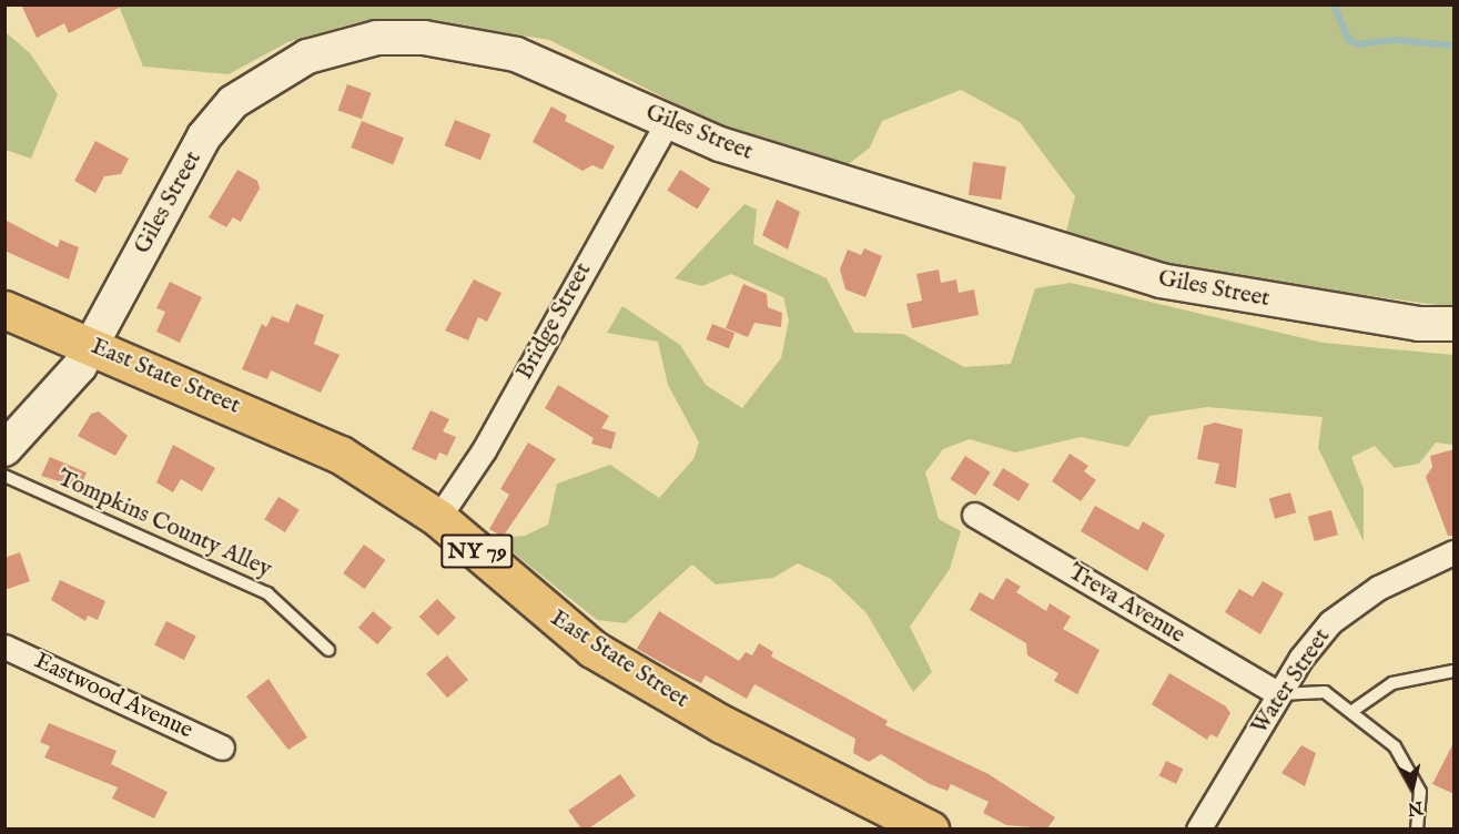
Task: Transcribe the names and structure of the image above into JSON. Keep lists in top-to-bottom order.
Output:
{
  "streets": {
    "highway": ["East State Street", "NY 79"],
    "street": [
      "Giles Street",
      "Bridge Street",
      "Treva Avenue",
      "Water Street",
      "Eastwood Avenue"
    ],
    "lane": ["Tompkins County Alley"]
  },
  "crossings": [
    ["Giles Street", "Bridge Street"],
    ["Giles Street", "East State Street"],
    ["Bridge Street", "East State Street"],
    ["Treva Avenue", "Water Street"]
  ],
  "north": "bottom"
}
